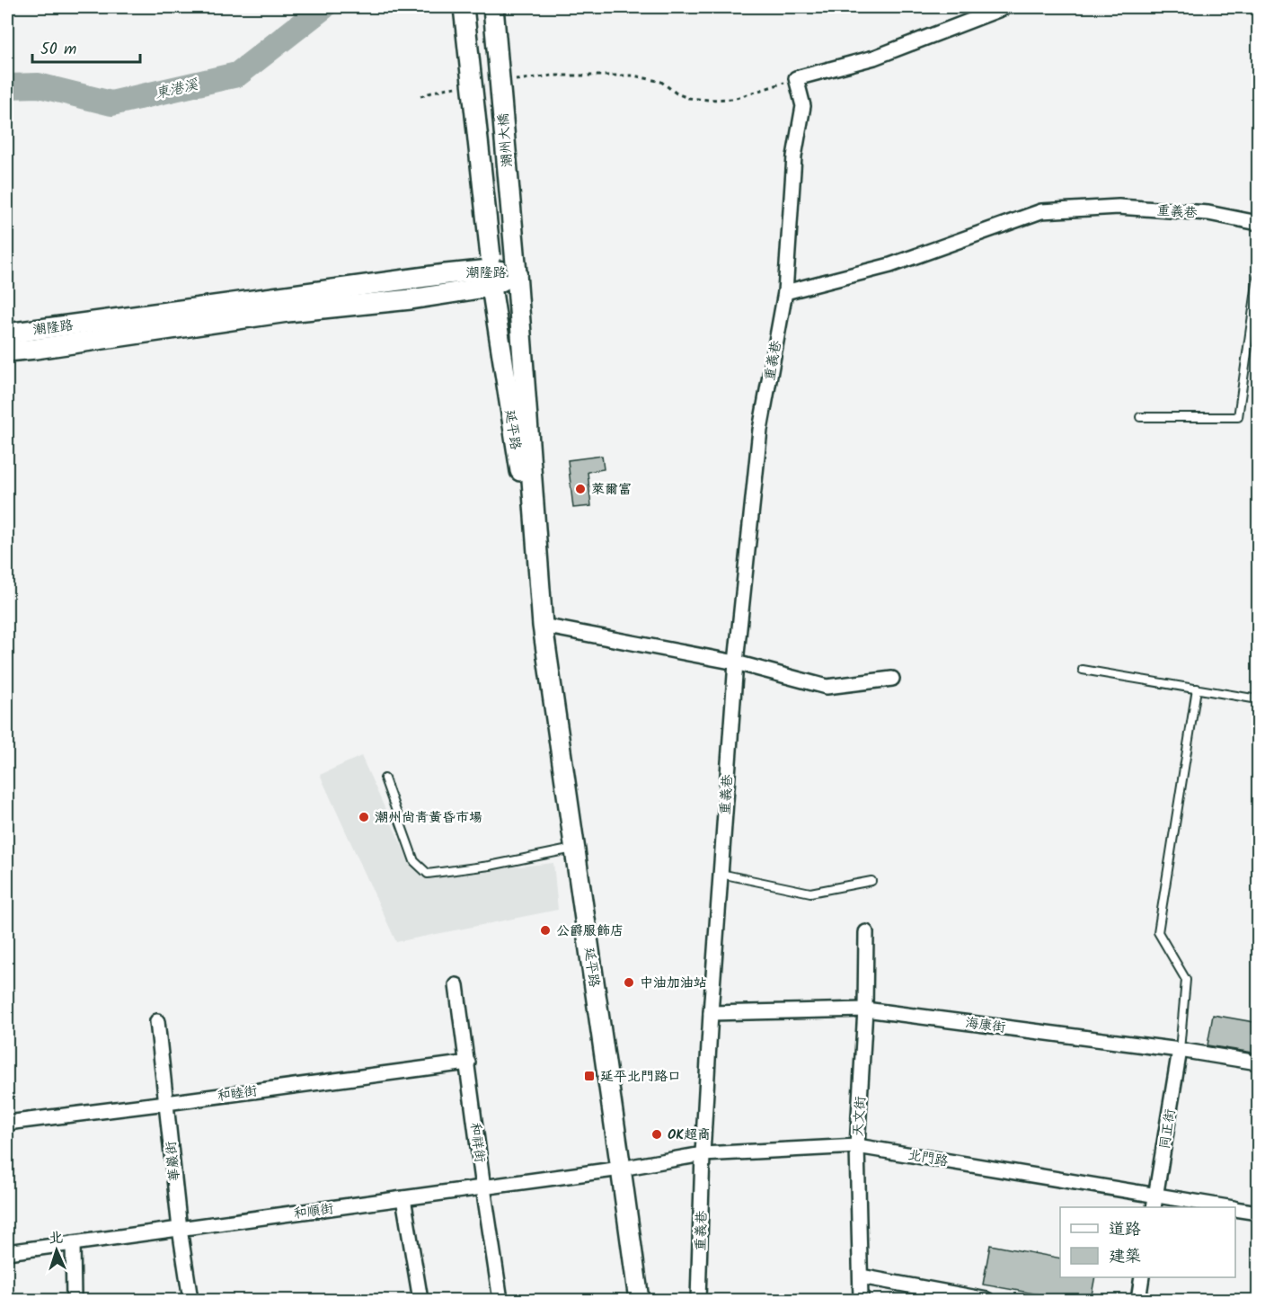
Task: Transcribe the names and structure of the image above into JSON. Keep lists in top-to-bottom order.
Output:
{
  "streets": {
    "street": [
      "潮州大橋",
      "重義巷",
      "潮隆路",
      "延平路",
      "海康街",
      "和睦街",
      "天文街",
      "同正街",
      "和祥街",
      "北門路",
      "華巖街",
      "和順街"
    ]
  },
  "crossings": [
    ["潮州大橋", "潮隆路"],
    ["潮州大橋", "延平路"],
    ["重義巷", "海康街"],
    ["重義巷", "北門路"],
    ["潮隆路", "延平路"],
    ["延平路", "北門路"],
    ["延平路", "和順街"],
    ["海康街", "天文街"],
    ["海康街", "同正街"],
    ["和睦街", "和祥街"],
    ["和睦街", "華巖街"],
    ["天文街", "北門路"],
    ["同正街", "北門路"],
    ["和祥街", "和順街"],
    ["北門路", "和順街"],
    ["華巖街", "和順街"]
  ],
  "water": ["東港溪"],
  "places": {
    "other": [
      "萊爾富",
      "潮州尚青黃昏市場",
      "公爵服飾店",
      "中油加油站",
      "OK超商"
    ],
    "transit": ["延平北門路口"]
  },
  "legend": ["道路", "建築"],
  "scale_bar": "50 m",
  "north": "top"
}
